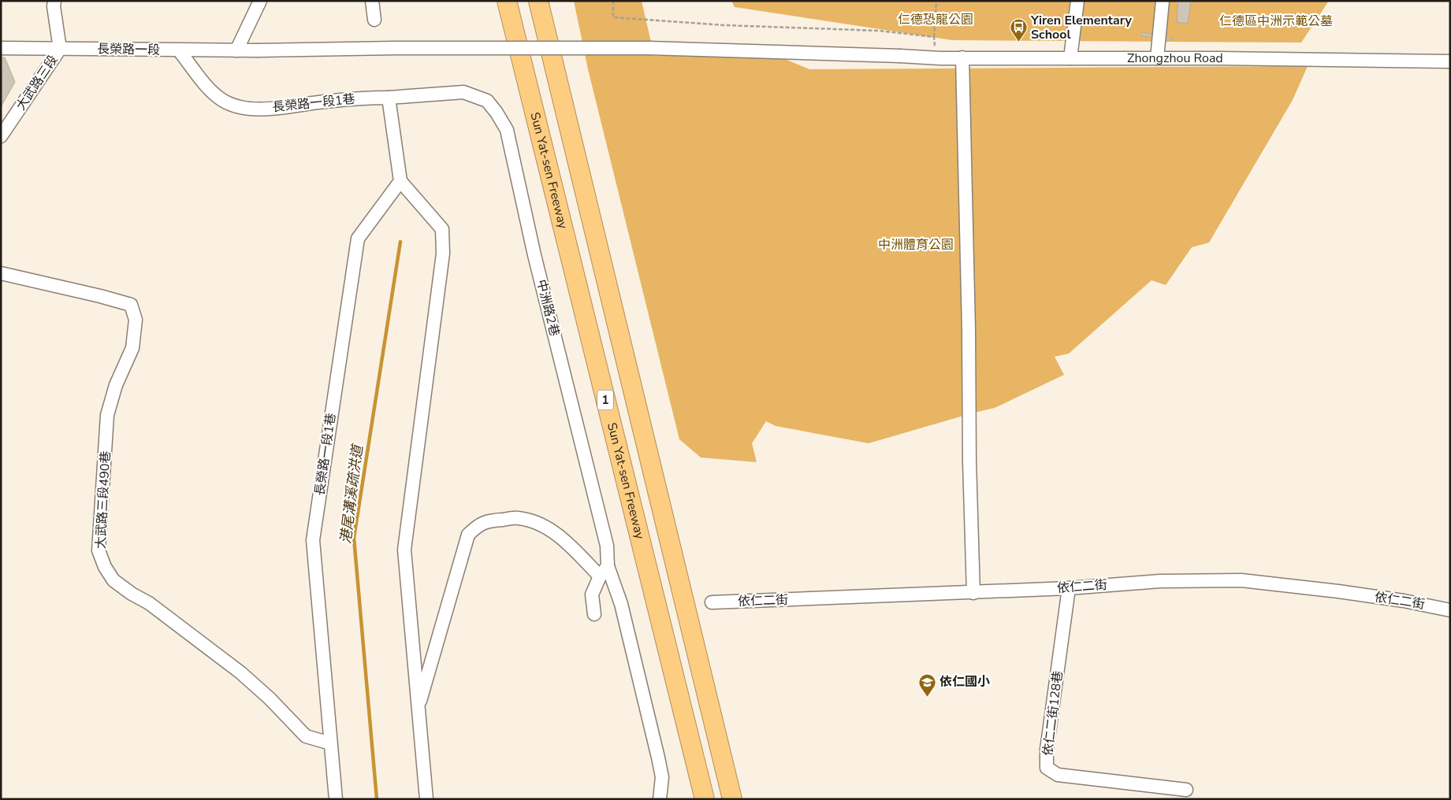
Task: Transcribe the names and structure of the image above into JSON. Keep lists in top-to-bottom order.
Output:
{
  "streets": {
    "highway": ["Sun Yat-sen Freeway", "1"],
    "street": [
      "長榮路一段",
      "Zhongzhou Road",
      "大武路三段",
      "長榮路一段1巷",
      "中洲路2巷",
      "大武路三段490巷",
      "依仁二街",
      "依仁二街128巷"
    ]
  },
  "crossings": [
    ["長榮路一段", "Zhongzhou Road"],
    ["長榮路一段", "大武路三段"],
    ["長榮路一段", "長榮路一段1巷"],
    ["長榮路一段1巷", "中洲路2巷"],
    ["長榮路一段1巷", "大武路三段490巷"],
    ["依仁二街", "依仁二街128巷"]
  ],
  "water": ["港尾溝溪疏洪道"],
  "parks": ["仁德恐龍公園", "仁德區中洲示範公墓", "中洲體育公園"],
  "places": {
    "bus stop": ["Yiren Elementary School"],
    "school or university": ["依仁國小"]
  }
}
